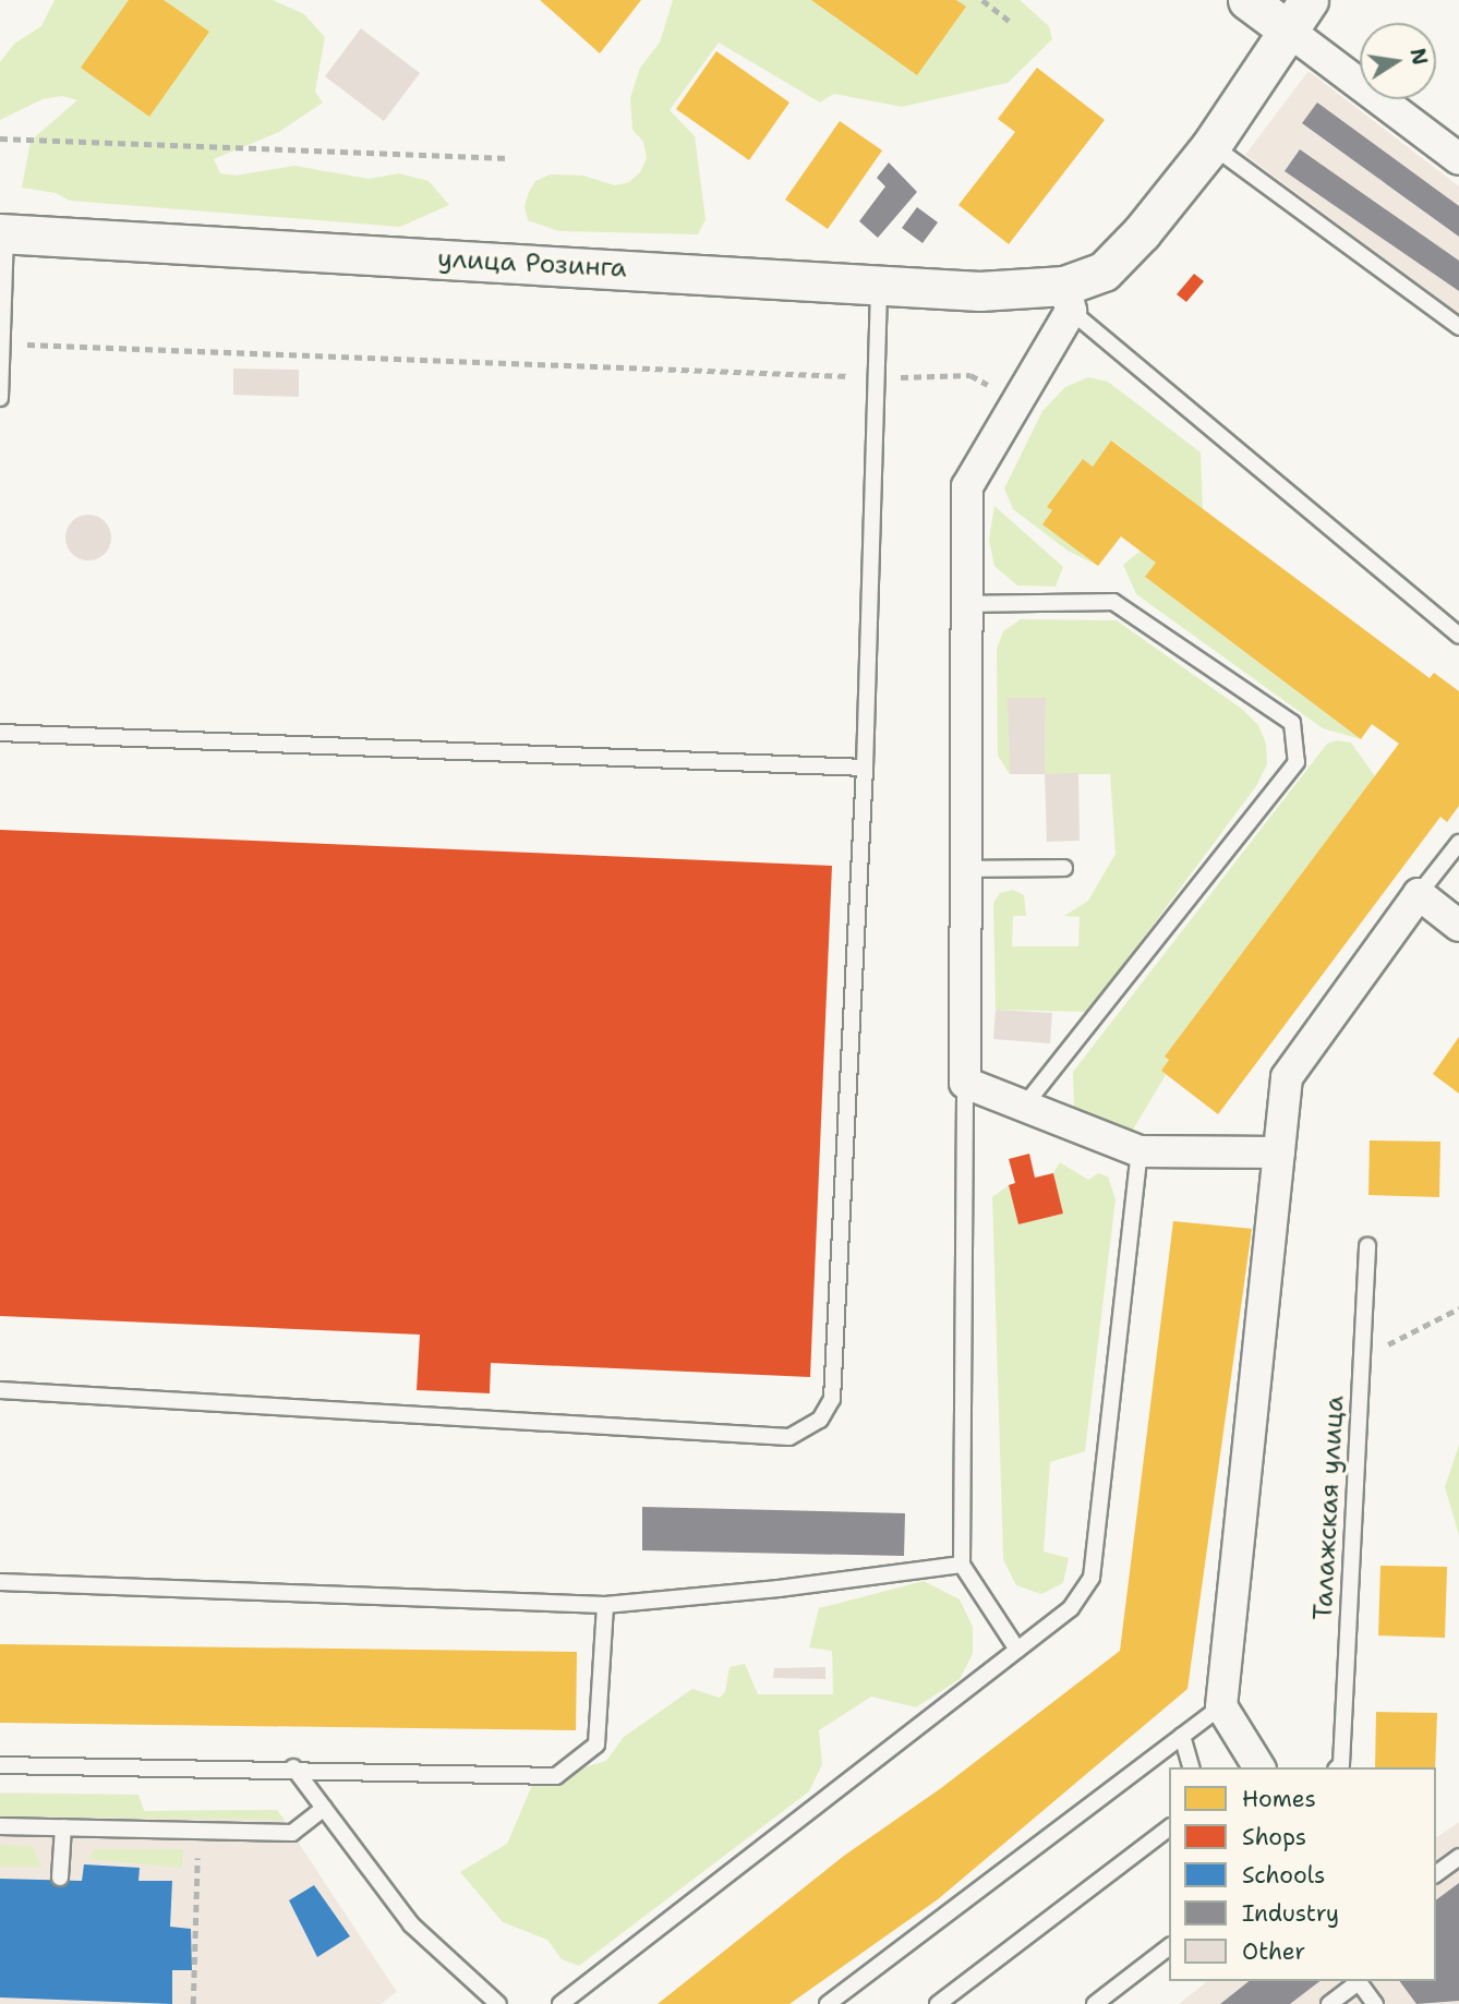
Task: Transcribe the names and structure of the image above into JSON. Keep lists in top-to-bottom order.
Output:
{
  "streets": {
    "street": ["улица Розинга"],
    "lane": ["Талажская улица"]
  },
  "legend": [
    "Homes",
    "Shops",
    "Schools",
    "Industry",
    "Other"
  ],
  "north": "right"
}
